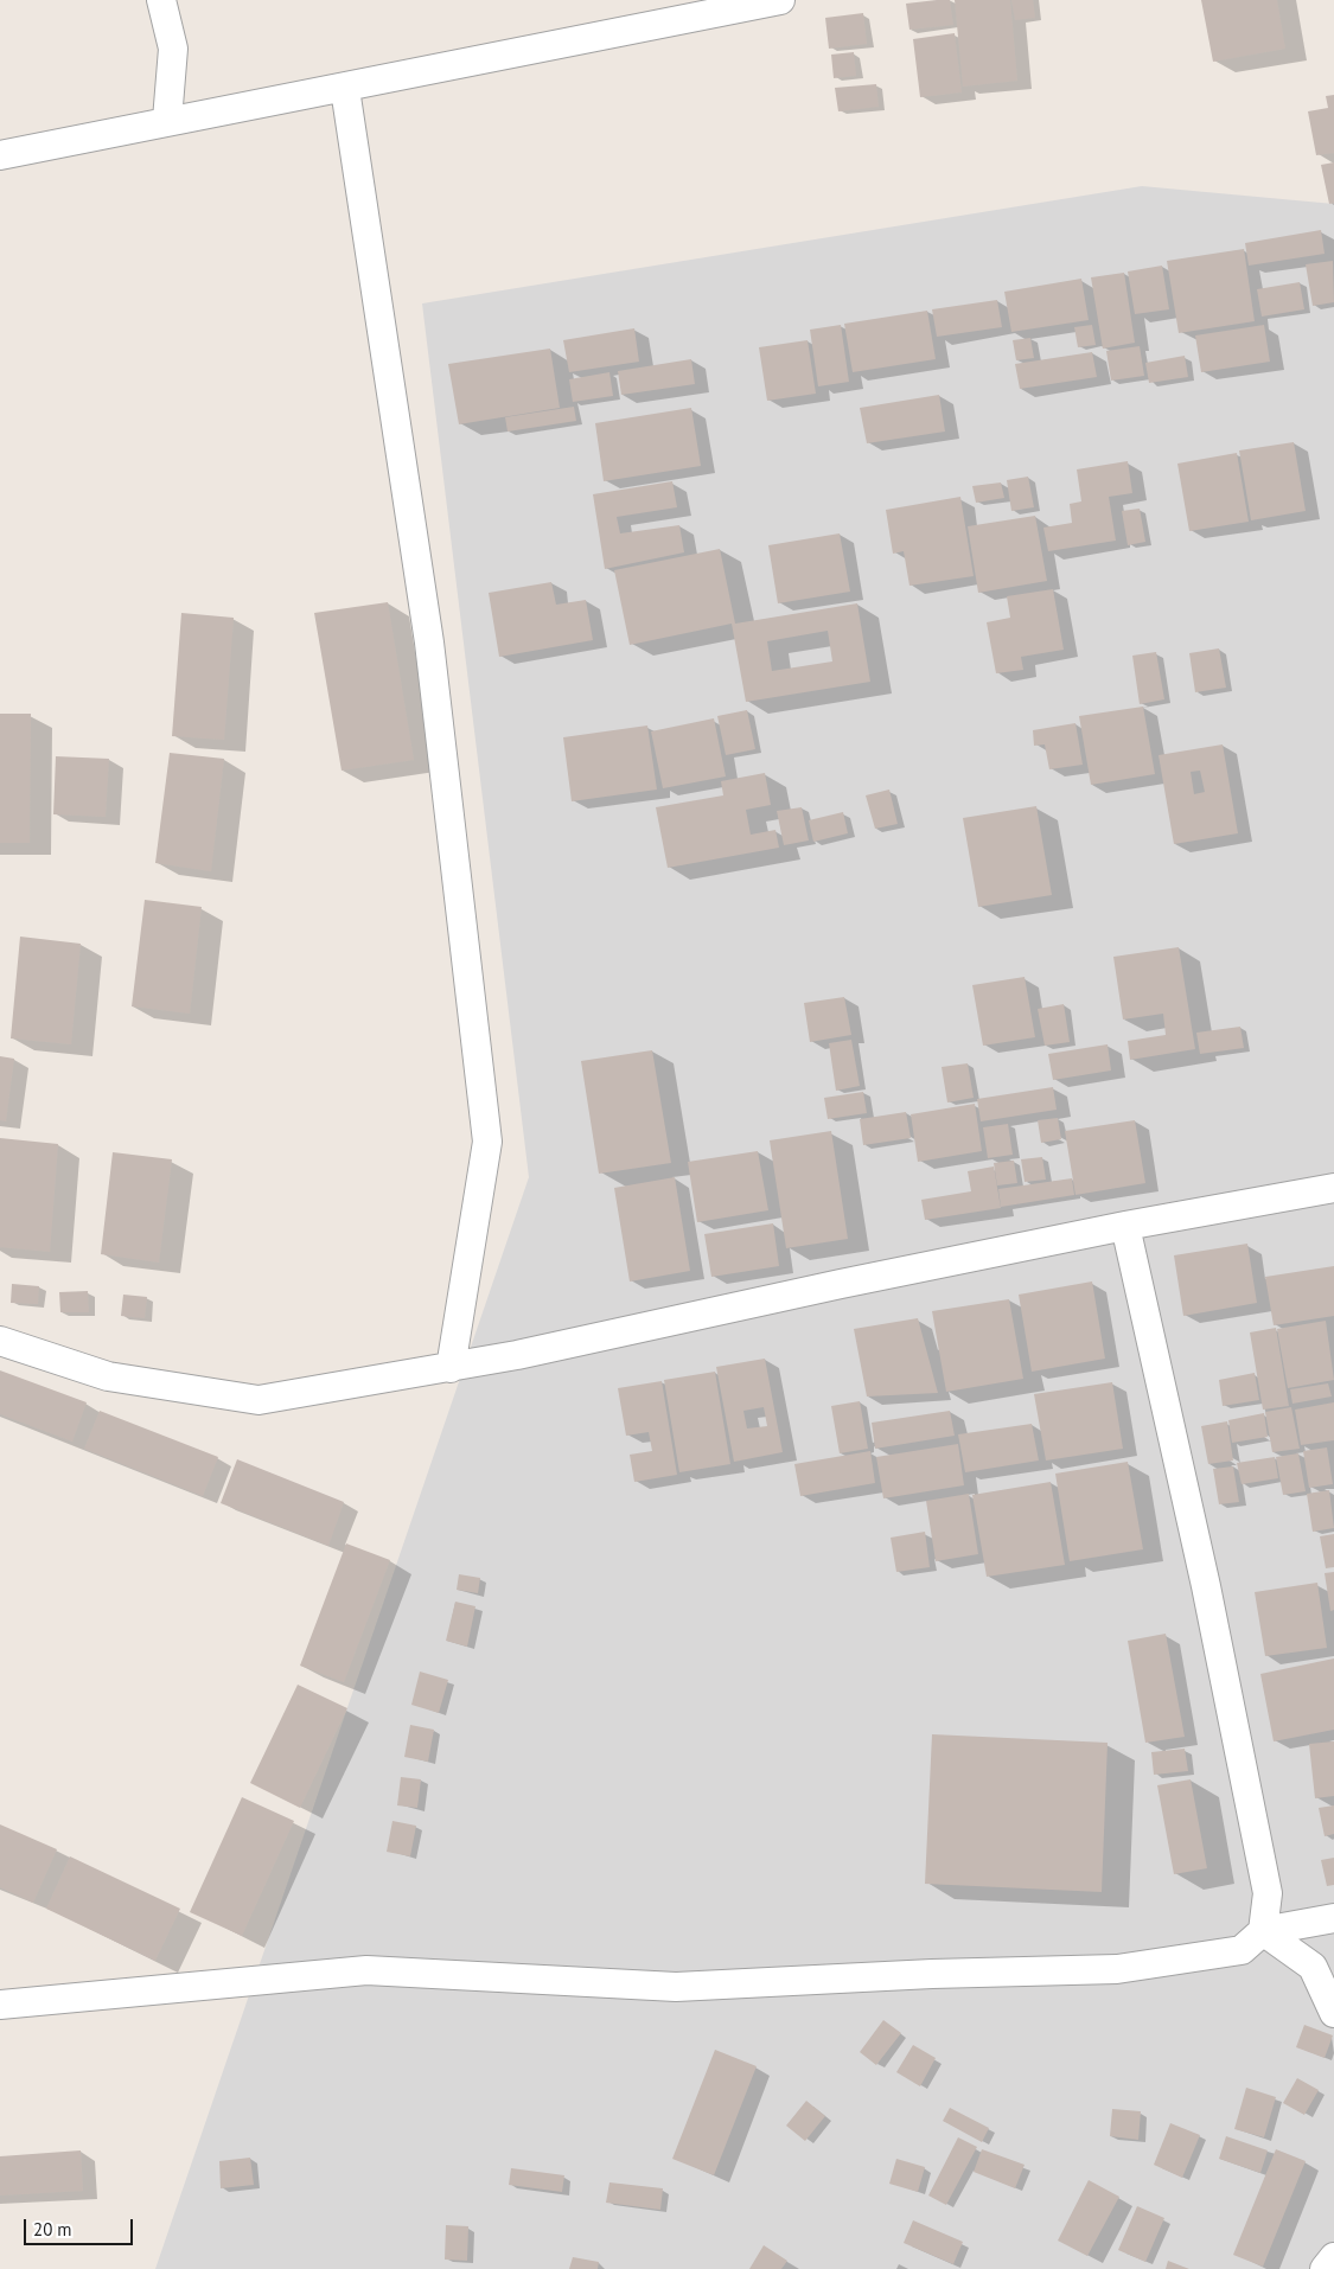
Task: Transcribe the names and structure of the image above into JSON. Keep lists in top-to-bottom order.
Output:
{
  "scale_bar": "20 m"
}
